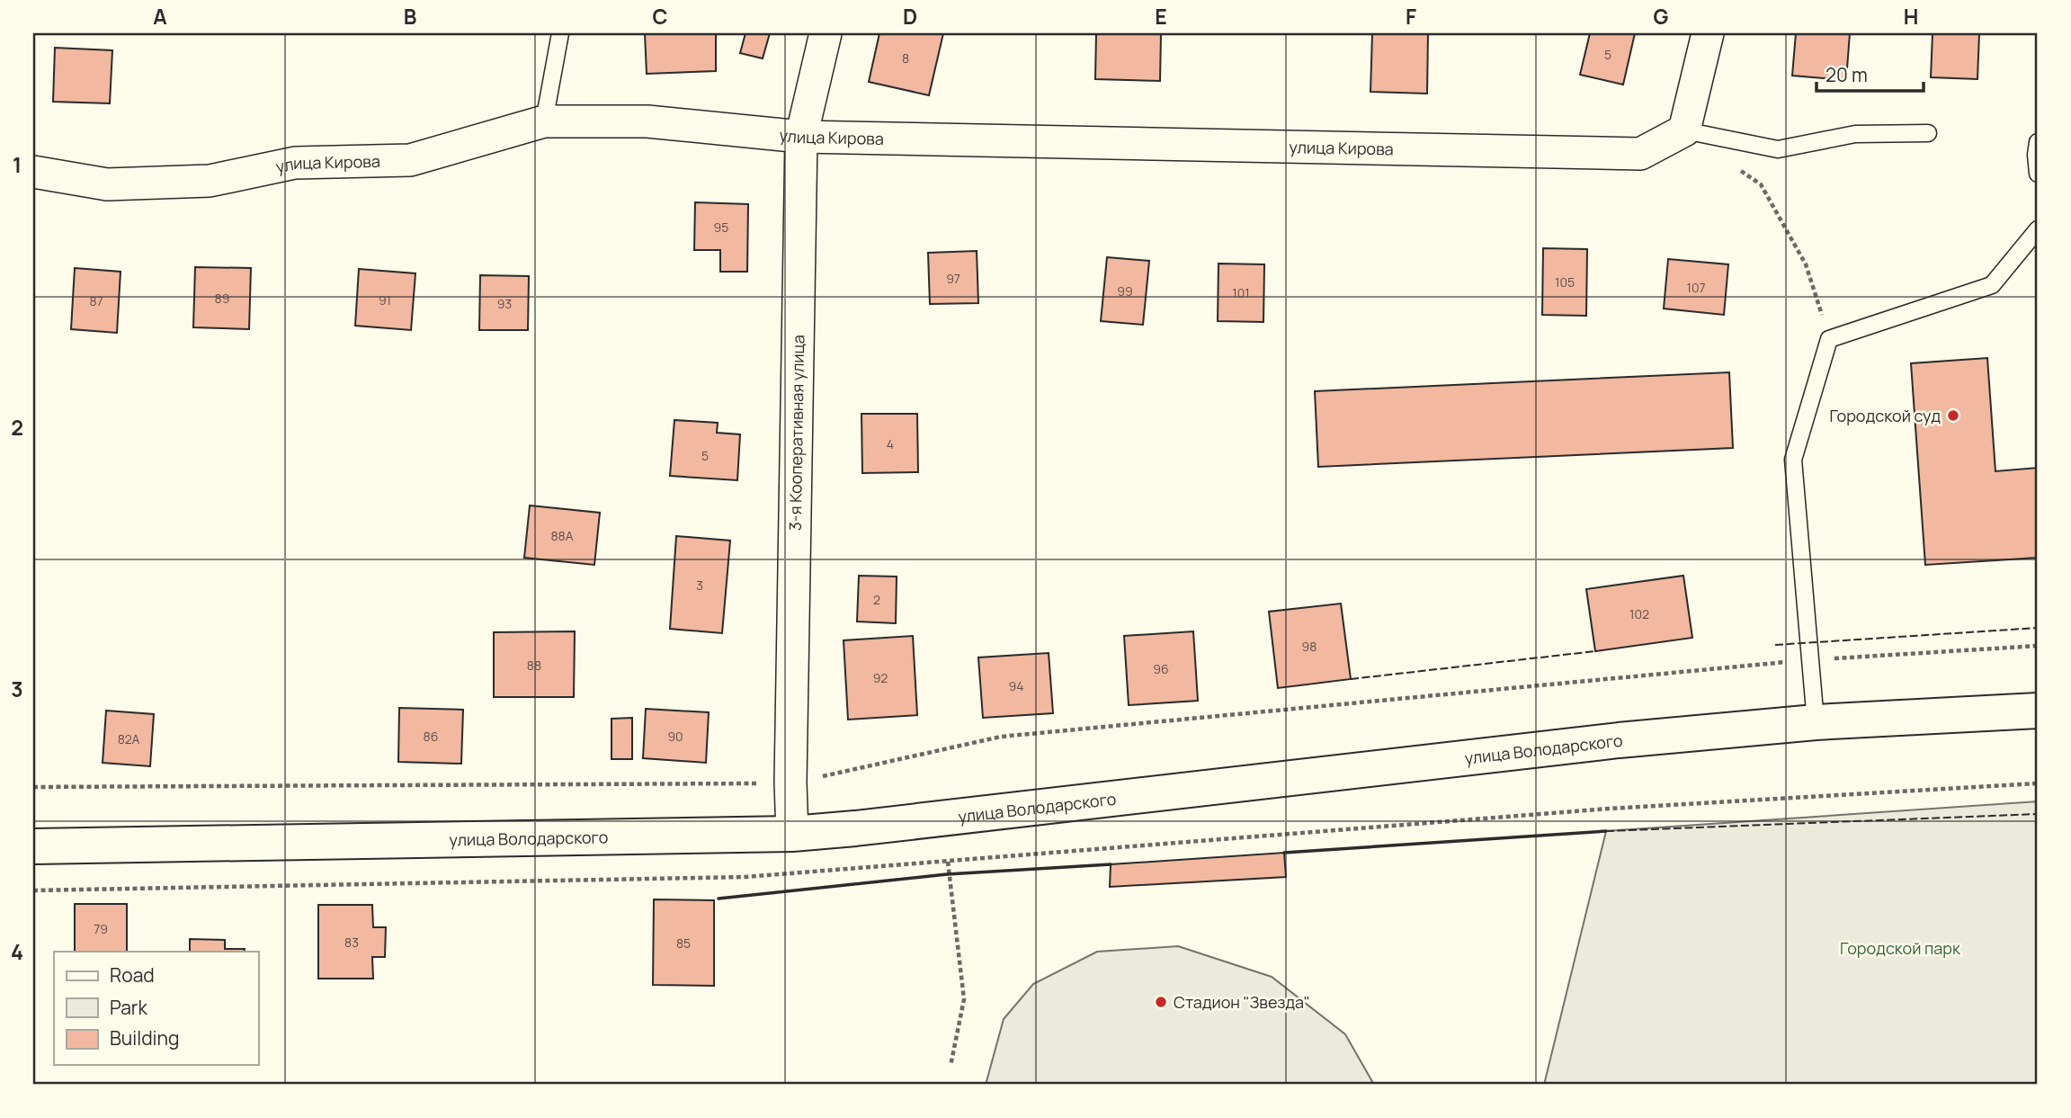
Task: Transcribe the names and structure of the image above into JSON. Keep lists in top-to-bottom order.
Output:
{
  "streets": {
    "street": ["улица Кирова", "3-я Кооперативная улица", "улица Володарского"]
  },
  "crossings": [
    ["улица Кирова", "3-я Кооперативная улица"],
    ["3-я Кооперативная улица", "улица Володарского"]
  ],
  "parks": ["Городской парк"],
  "places": ["Городской суд", "Стадион \"Звезда\""],
  "house_numbers": [
    "5",
    "8",
    "95",
    "97",
    "105",
    "107",
    "99",
    "101",
    "89",
    "91",
    "87",
    "93",
    "4",
    "5",
    "88А",
    "3",
    "2",
    "102",
    "98",
    "88",
    "96",
    "92",
    "94",
    "86",
    "90",
    "82А",
    "79",
    "83",
    "85"
  ],
  "legend": ["Road", "Park", "Building"],
  "scale_bar": "20 m",
  "grid": {
    "columns": [
      "A",
      "B",
      "C",
      "D",
      "E",
      "F",
      "G",
      "H"
    ],
    "rows": [
      "1",
      "2",
      "3",
      "4"
    ]
  }
}
